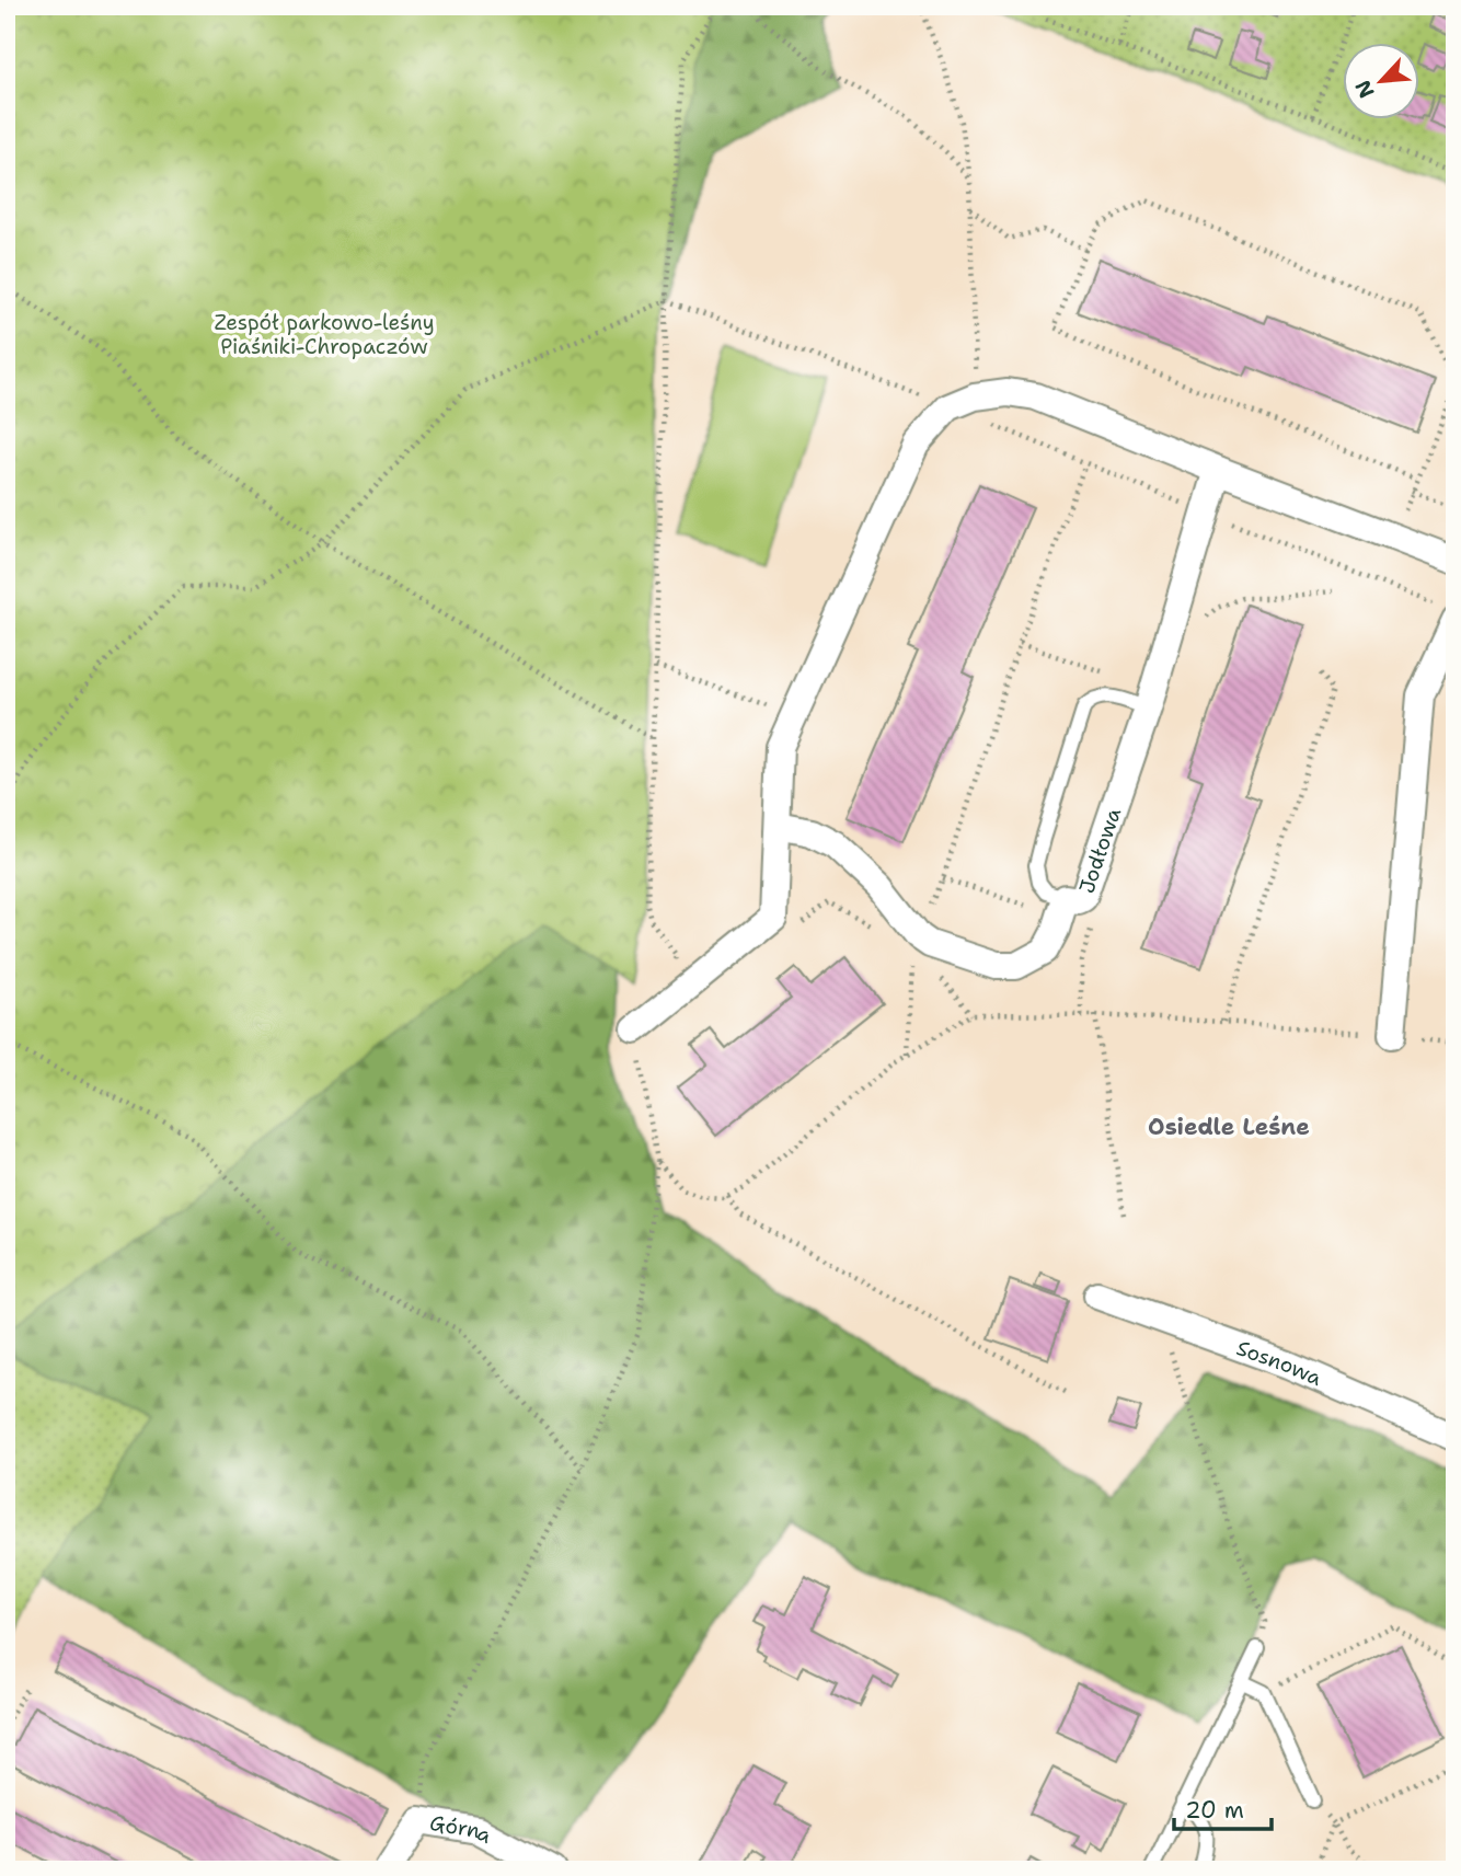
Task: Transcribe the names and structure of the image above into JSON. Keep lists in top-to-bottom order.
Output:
{
  "streets": {
    "street": ["Jodłowa", "Sosnowa", "Górna"]
  },
  "districts": ["Osiedle Leśne"],
  "parks": ["Zespół parkowo-leśny Piaśniki-Chropaczów"],
  "scale_bar": "20 m",
  "north": "bottom left"
}
